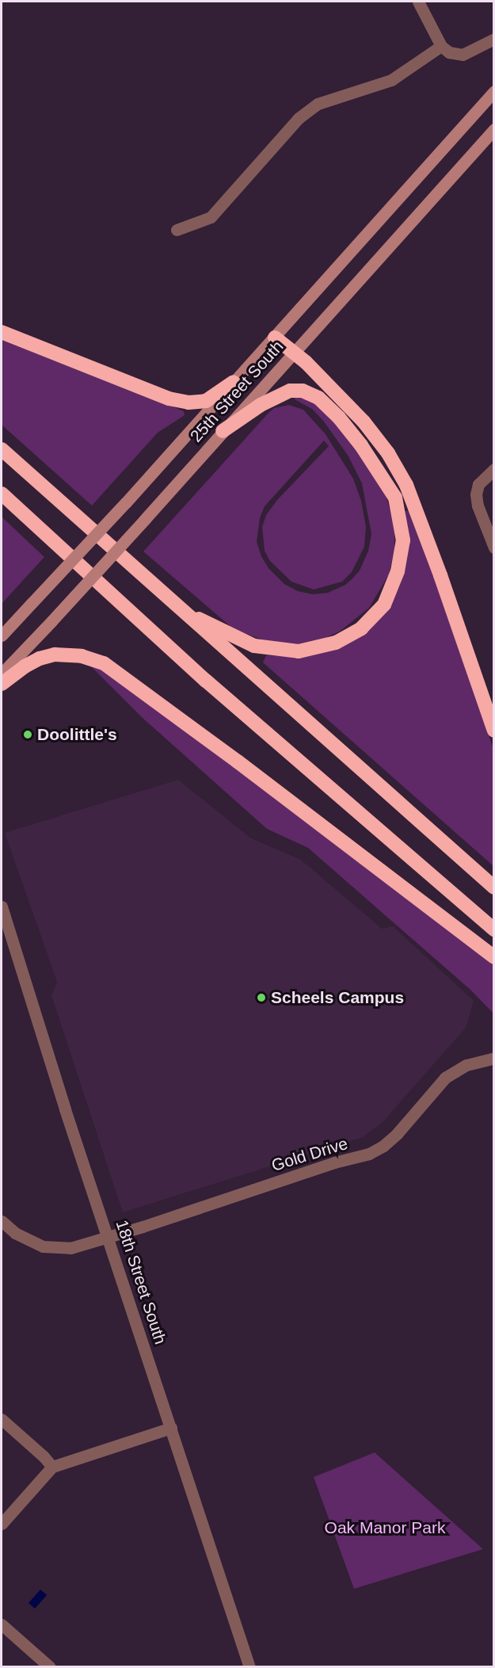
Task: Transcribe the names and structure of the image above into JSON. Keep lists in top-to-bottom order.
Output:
{
  "streets": {
    "main road": ["25th Street South"],
    "street": ["Gold Drive", "18th Street South"]
  },
  "crossings": [
    ["Gold Drive", "18th Street South"]
  ],
  "parks": ["Oak Manor Park"],
  "places": ["Doolittle's", "Scheels Campus"]
}
